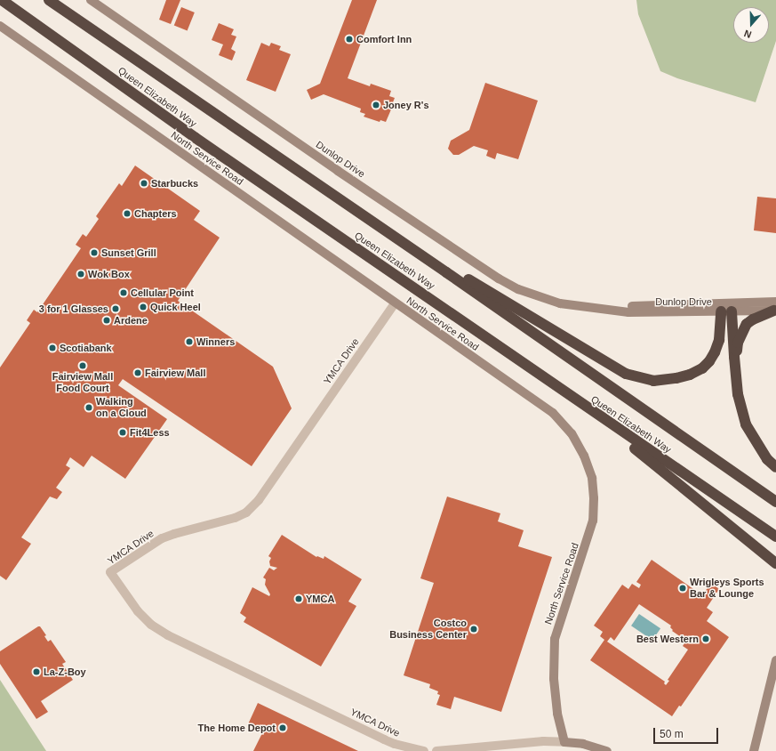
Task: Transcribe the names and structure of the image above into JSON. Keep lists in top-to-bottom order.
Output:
{
  "streets": {
    "highway": ["Queen Elizabeth Way"],
    "street": ["North Service Road", "Dunlop Drive", "YMCA Drive"]
  },
  "crossings": [
    ["North Service Road", "YMCA Drive"]
  ],
  "places": [
    "Comfort Inn",
    "Joney R's",
    "Starbucks",
    "Chapters",
    "Sunset Grill",
    "Wok Box",
    "Cellular Point",
    "Quick Heel",
    "3 for 1 Glasses",
    "Ardene",
    "Winners",
    "Scotiabank",
    "Fairview Mall Food Court",
    "Fairview Mall",
    "Walking on a Cloud",
    "Fit4Less",
    "Wrigleys Sports Bar & Lounge",
    "YMCA",
    "Costco Business Center",
    "Best Western",
    "La-Z-Boy",
    "The Home Depot"
  ],
  "scale_bar": "50 m",
  "north": "bottom"
}
